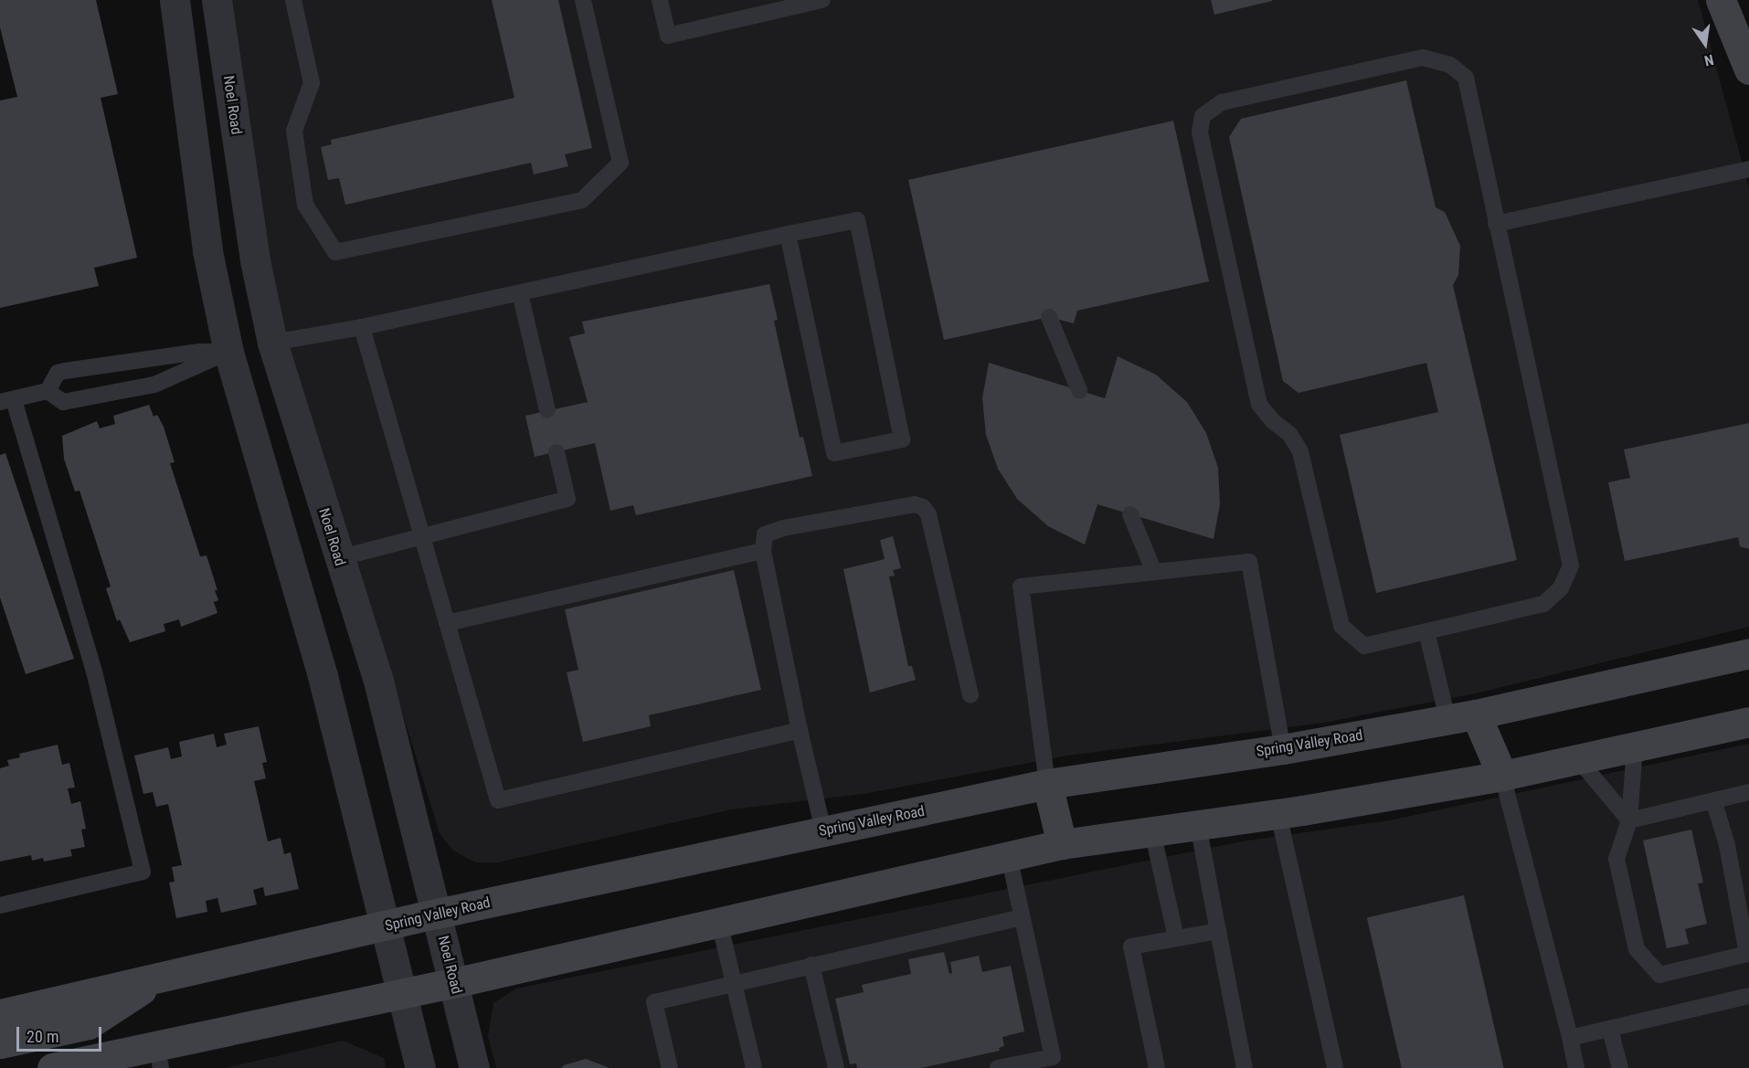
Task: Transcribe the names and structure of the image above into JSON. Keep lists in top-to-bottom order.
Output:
{
  "streets": {
    "main road": ["Spring Valley Road"],
    "street": ["Noel Road"]
  },
  "crossings": [
    ["Noel Road", "Spring Valley Road"]
  ],
  "scale_bar": "20 m",
  "north": "bottom"
}
